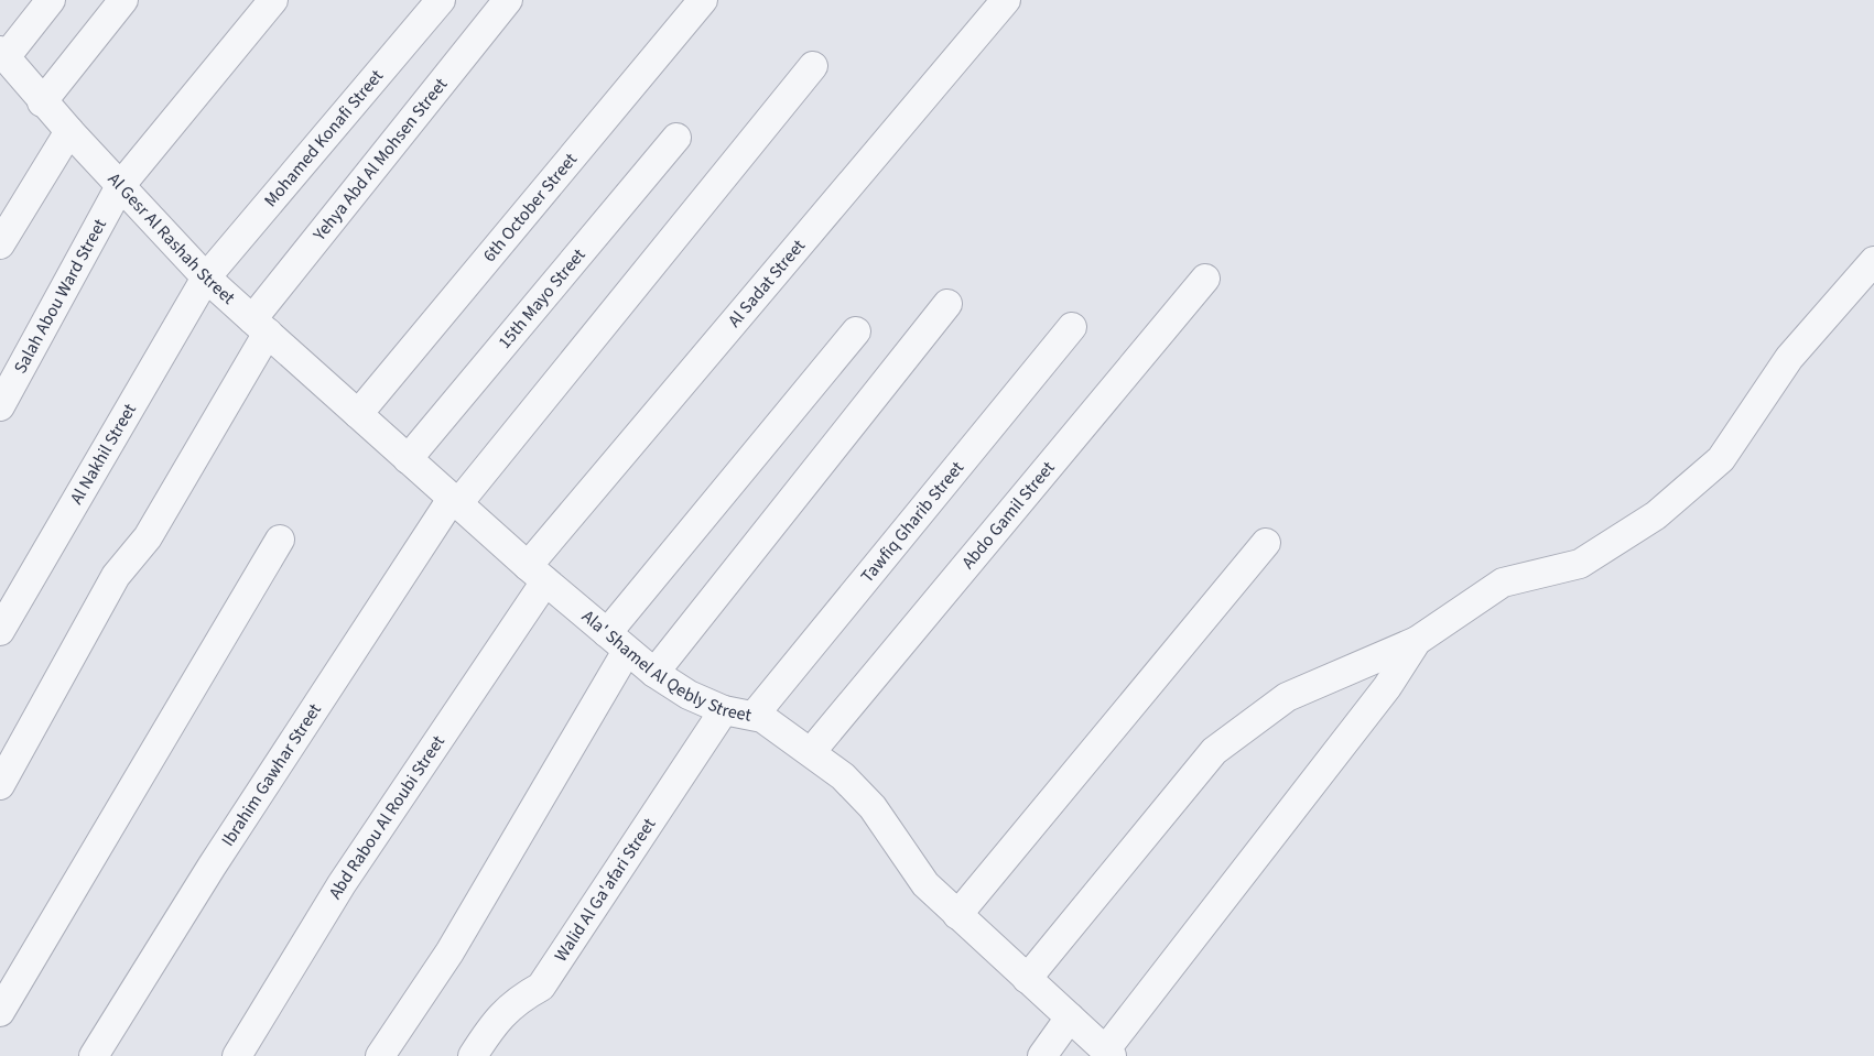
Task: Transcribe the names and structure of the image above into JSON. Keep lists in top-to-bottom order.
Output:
{
  "streets": {
    "street": [
      "Mohamed Konafi Street",
      "Yehya Abd Al Mohsen Street",
      "6th October Street",
      "Al Gesr Al Rashah Street",
      "Al Sadat Street",
      "Salah Abou Ward Street",
      "15th Mayo Street",
      "Al Nakhil Street",
      "Abdo Gamil Street",
      "Tawfiq Gharib Street",
      "Ala' Shamel Al Qebly Street",
      "Ibrahim Gawhar Street",
      "Abd Rabou Al Roubi Street",
      "Walid Al Ga'afari Street"
    ]
  },
  "crossings": [
    ["Mohamed Konafi Street", "Al Gesr Al Rashah Street"],
    ["Mohamed Konafi Street", "Al Nakhil Street"],
    ["Yehya Abd Al Mohsen Street", "Al Gesr Al Rashah Street"],
    ["6th October Street", "Al Gesr Al Rashah Street"],
    ["6th October Street", "Ala' Shamel Al Qebly Street"],
    ["Al Gesr Al Rashah Street", "Salah Abou Ward Street"],
    ["Al Gesr Al Rashah Street", "Al Nakhil Street"],
    ["Al Gesr Al Rashah Street", "Ala' Shamel Al Qebly Street"],
    ["Al Sadat Street", "Ala' Shamel Al Qebly Street"],
    ["Al Sadat Street", "Abd Rabou Al Roubi Street"],
    ["15th Mayo Street", "Ala' Shamel Al Qebly Street"],
    ["Abdo Gamil Street", "Ala' Shamel Al Qebly Street"],
    ["Tawfiq Gharib Street", "Ala' Shamel Al Qebly Street"],
    ["Ala' Shamel Al Qebly Street", "Ibrahim Gawhar Street"],
    ["Ala' Shamel Al Qebly Street", "Abd Rabou Al Roubi Street"],
    ["Ala' Shamel Al Qebly Street", "Walid Al Ga'afari Street"]
  ]
}
